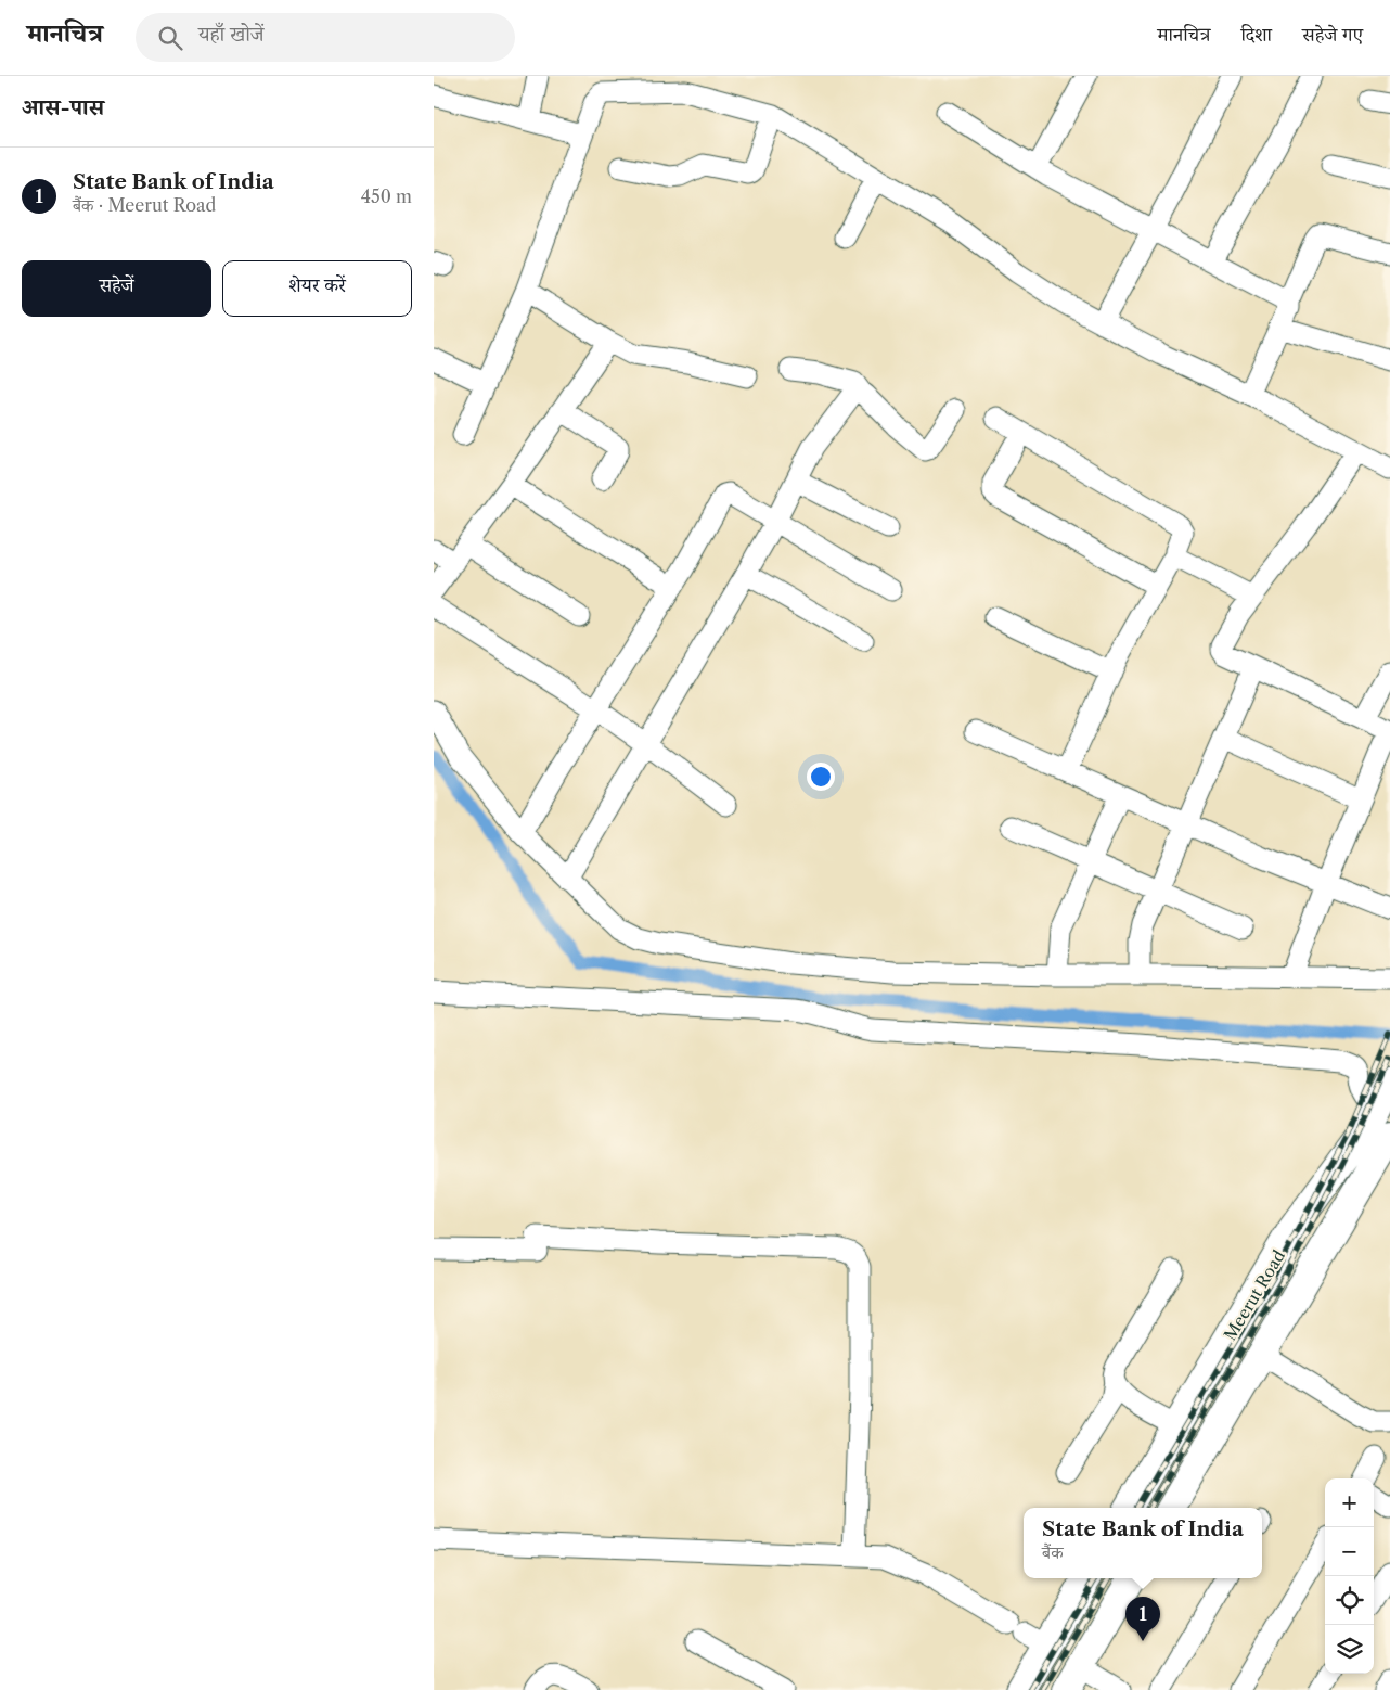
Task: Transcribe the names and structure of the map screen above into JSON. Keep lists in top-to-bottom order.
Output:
{
  "streets": {
    "highway": ["Meerut Road"]
  },
  "page": {
    "header": "मानचित्र",
    "search": "यहाँ खोजें",
    "nav": ["मानचित्र", "दिशा", "सहेजे गए"],
    "heading": "आस-पास",
    "list": [
      {
        "mark": "1",
        "name": "State Bank of India",
        "note": "बैंक · Meerut Road",
        "value": "450 m"
      }
    ],
    "buttons": ["सहेजें", "शेयर करें"],
    "map_buttons": ["+", "−"],
    "popup": ["State Bank of India", "बैंक"],
    "pins": "1"
  }
}
